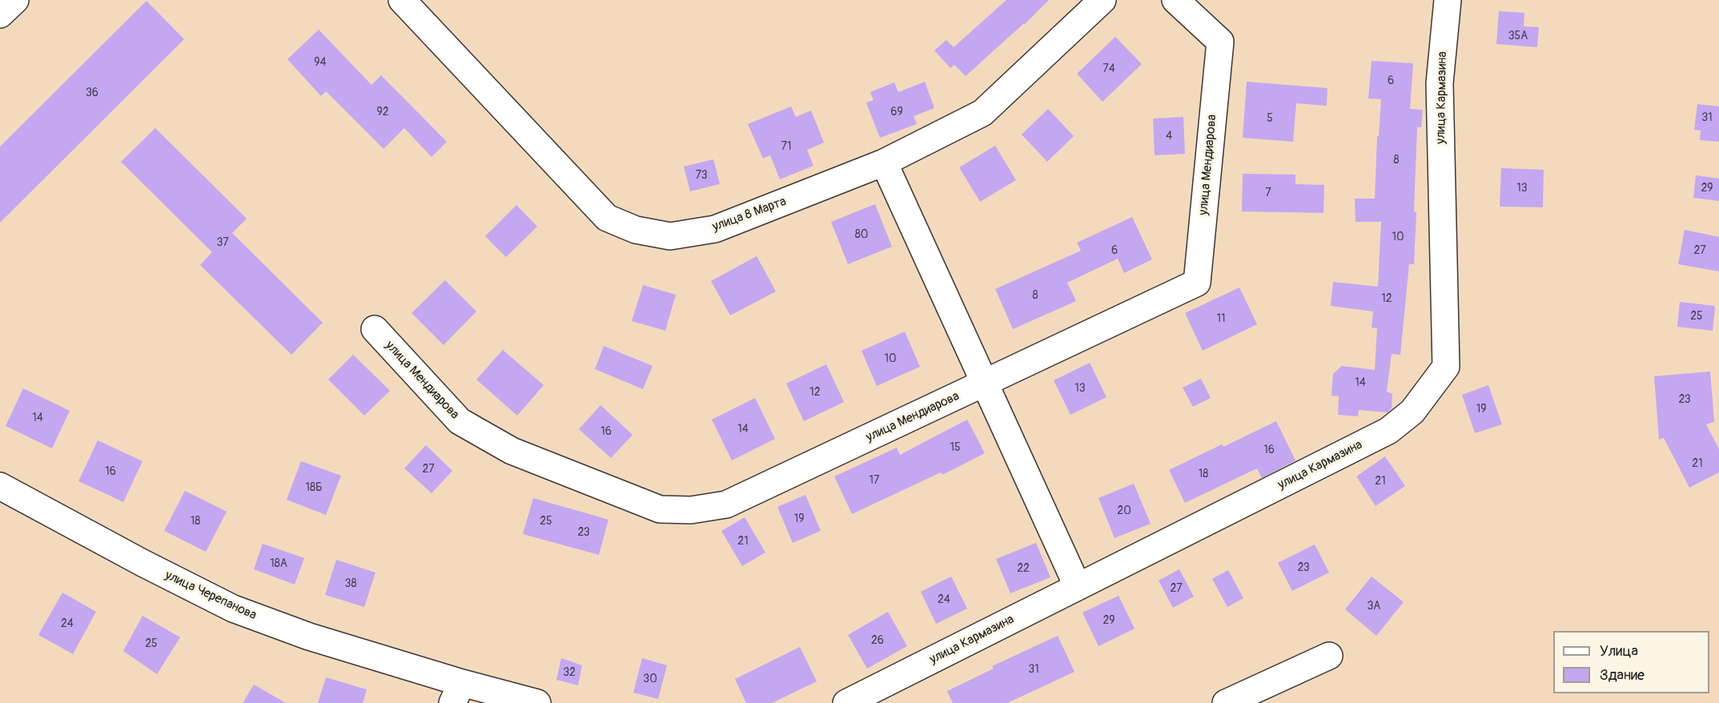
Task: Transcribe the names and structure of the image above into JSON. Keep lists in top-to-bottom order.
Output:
{
  "streets": {
    "street": [
      "улица Кармазина",
      "улица Мендиарова",
      "улица 8 Марта",
      "улица Черепанова"
    ]
  },
  "house_numbers": [
    "35А",
    "94",
    "74",
    "6",
    "36",
    "92",
    "69",
    "31",
    "5",
    "4",
    "71",
    "8",
    "73",
    "13",
    "29",
    "7",
    "80",
    "10",
    "37",
    "6",
    "27",
    "8",
    "12",
    "25",
    "11",
    "10",
    "14",
    "13",
    "12",
    "23",
    "19",
    "14",
    "14",
    "16",
    "15",
    "16",
    "21",
    "27",
    "16",
    "18",
    "17",
    "21",
    "18Б",
    "20",
    "19",
    "18",
    "25",
    "23",
    "21",
    "18А",
    "23",
    "22",
    "38",
    "27",
    "24",
    "3А",
    "29",
    "24",
    "26",
    "25",
    "31",
    "32",
    "30"
  ],
  "legend": ["Улица", "Здание"]
}
